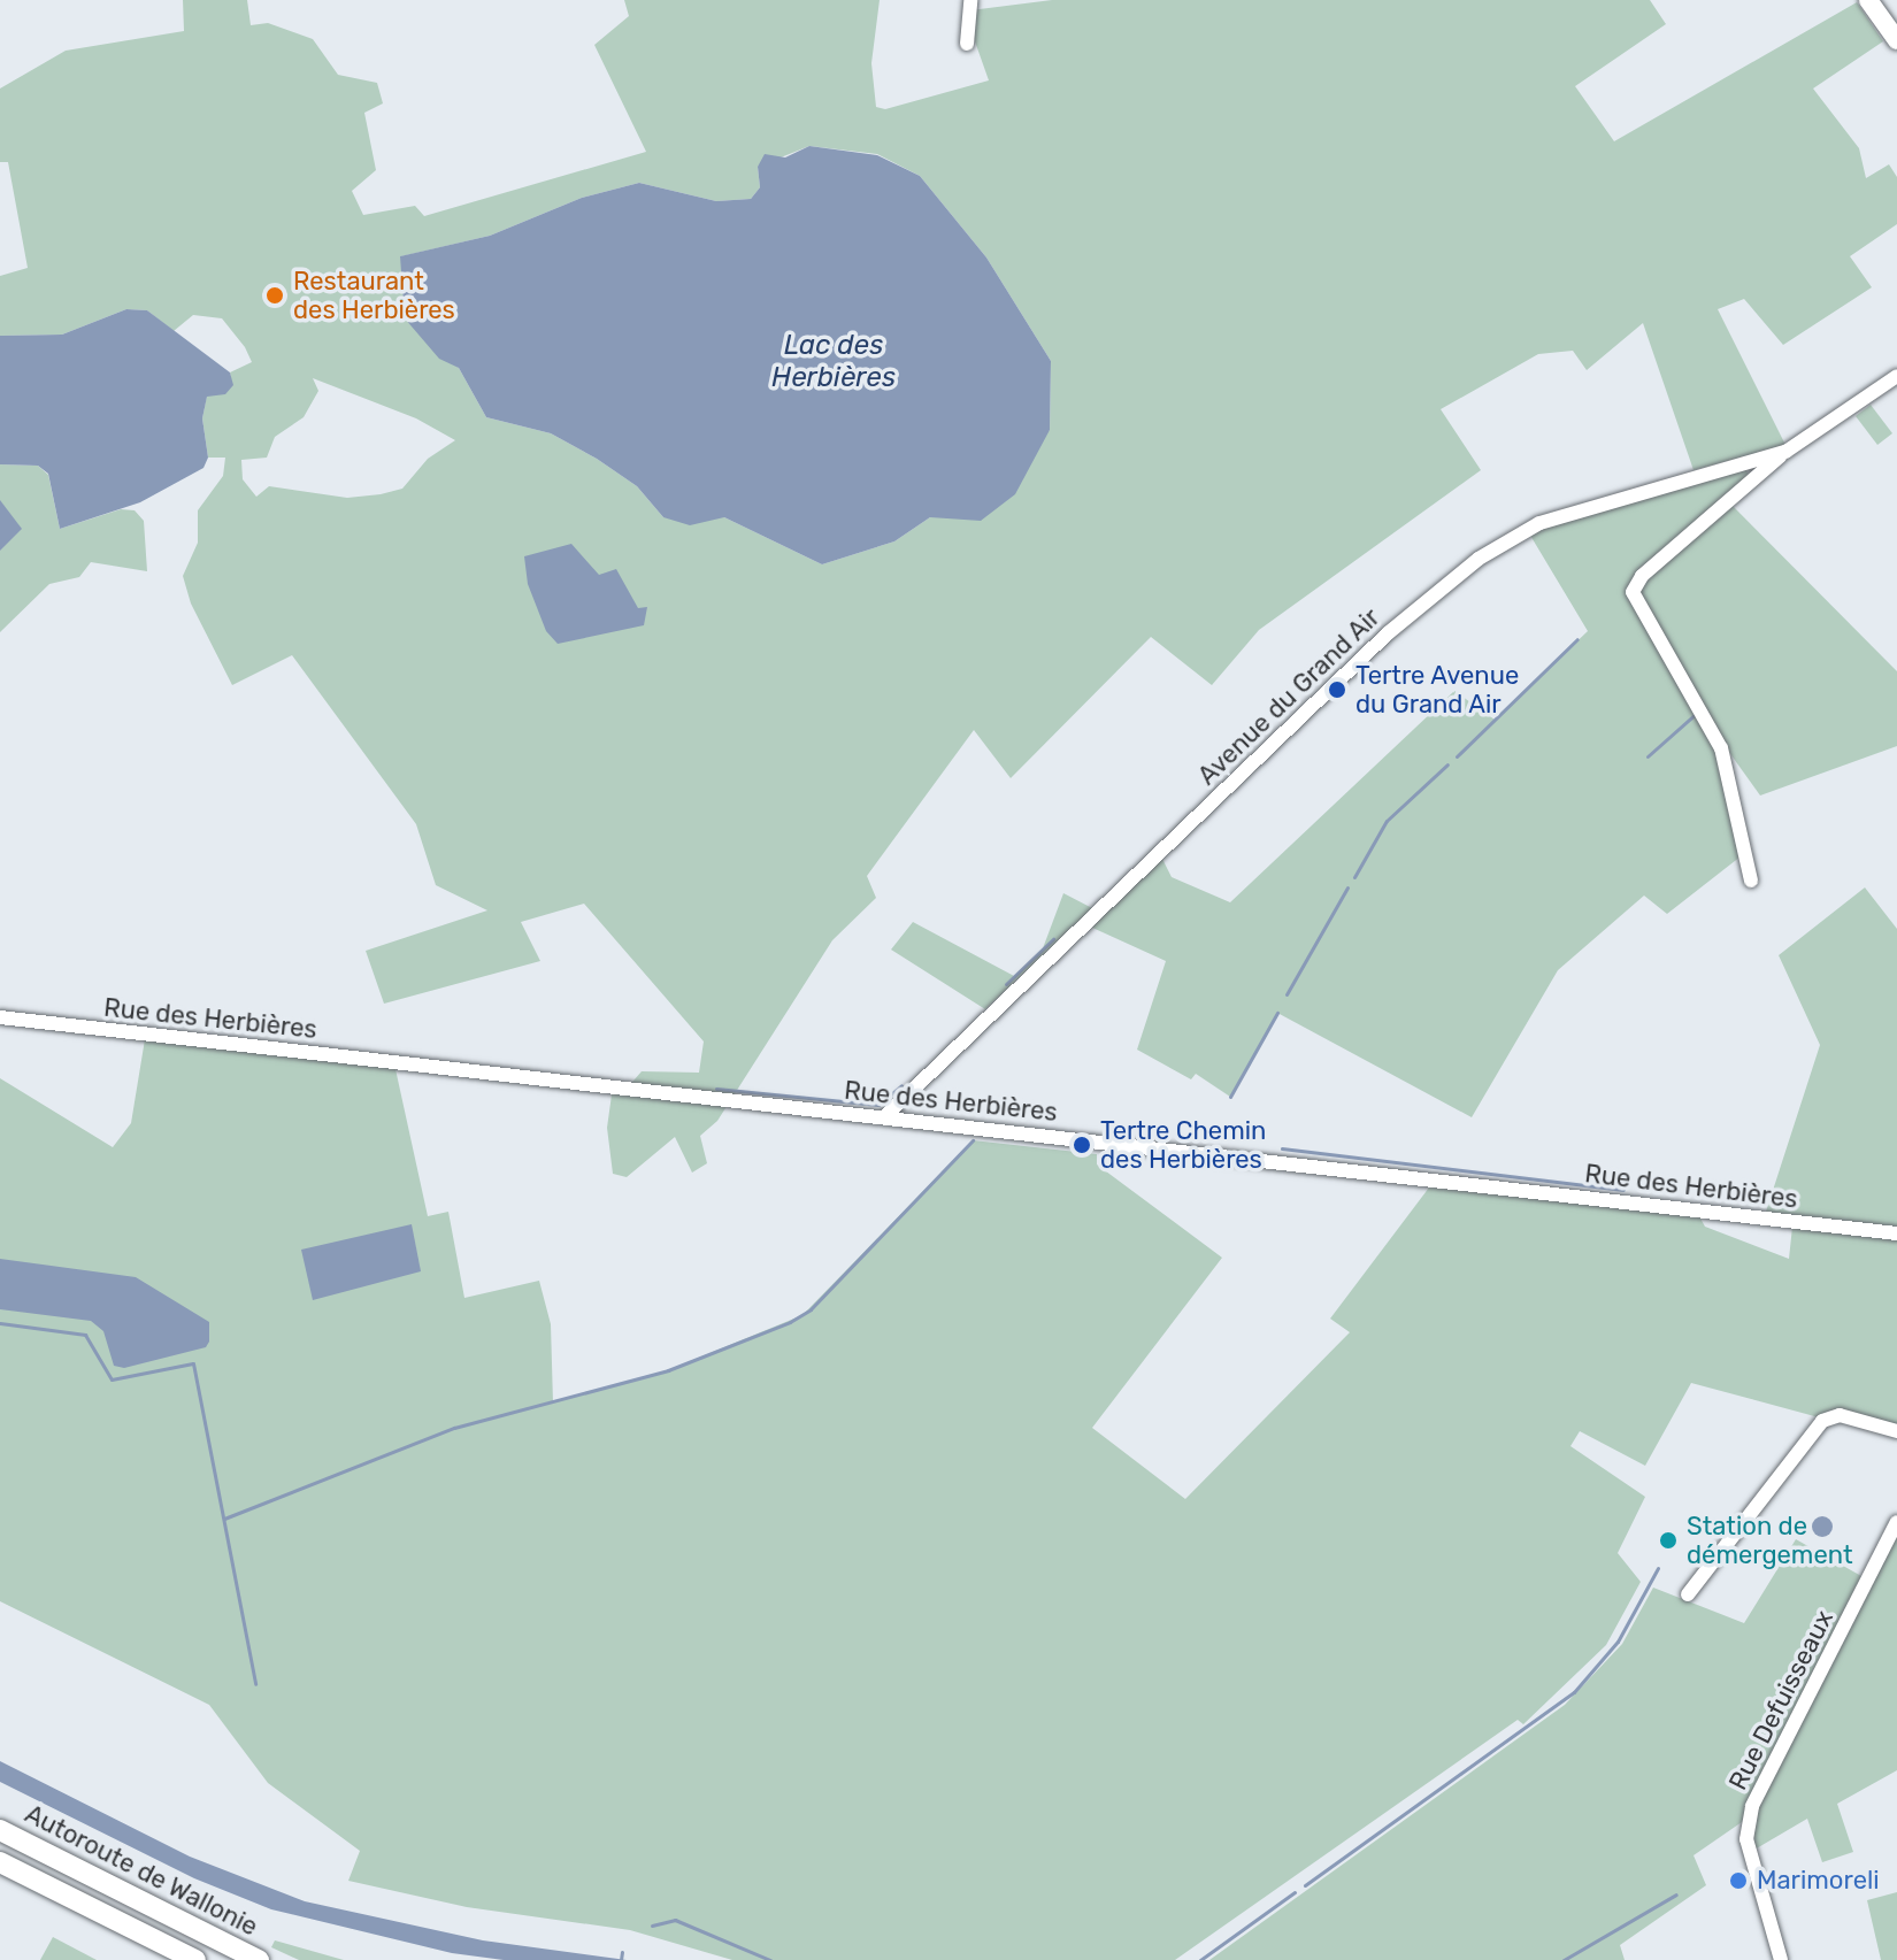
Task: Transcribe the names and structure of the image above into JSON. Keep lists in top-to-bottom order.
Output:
{
  "streets": {
    "highway": ["Autoroute de Wallonie"],
    "street": ["Avenue du Grand Air", "Rue des Herbières", "Rue Defuisseaux"]
  },
  "crossings": [
    ["Avenue du Grand Air", "Rue des Herbières"]
  ],
  "water": ["Lac des Herbières"],
  "places": [
    "Restaurant des Herbières",
    "Tertre Avenue du Grand Air",
    "Tertre Chemin des Herbières",
    "Station de démergement",
    "Marimoreli"
  ]
}
